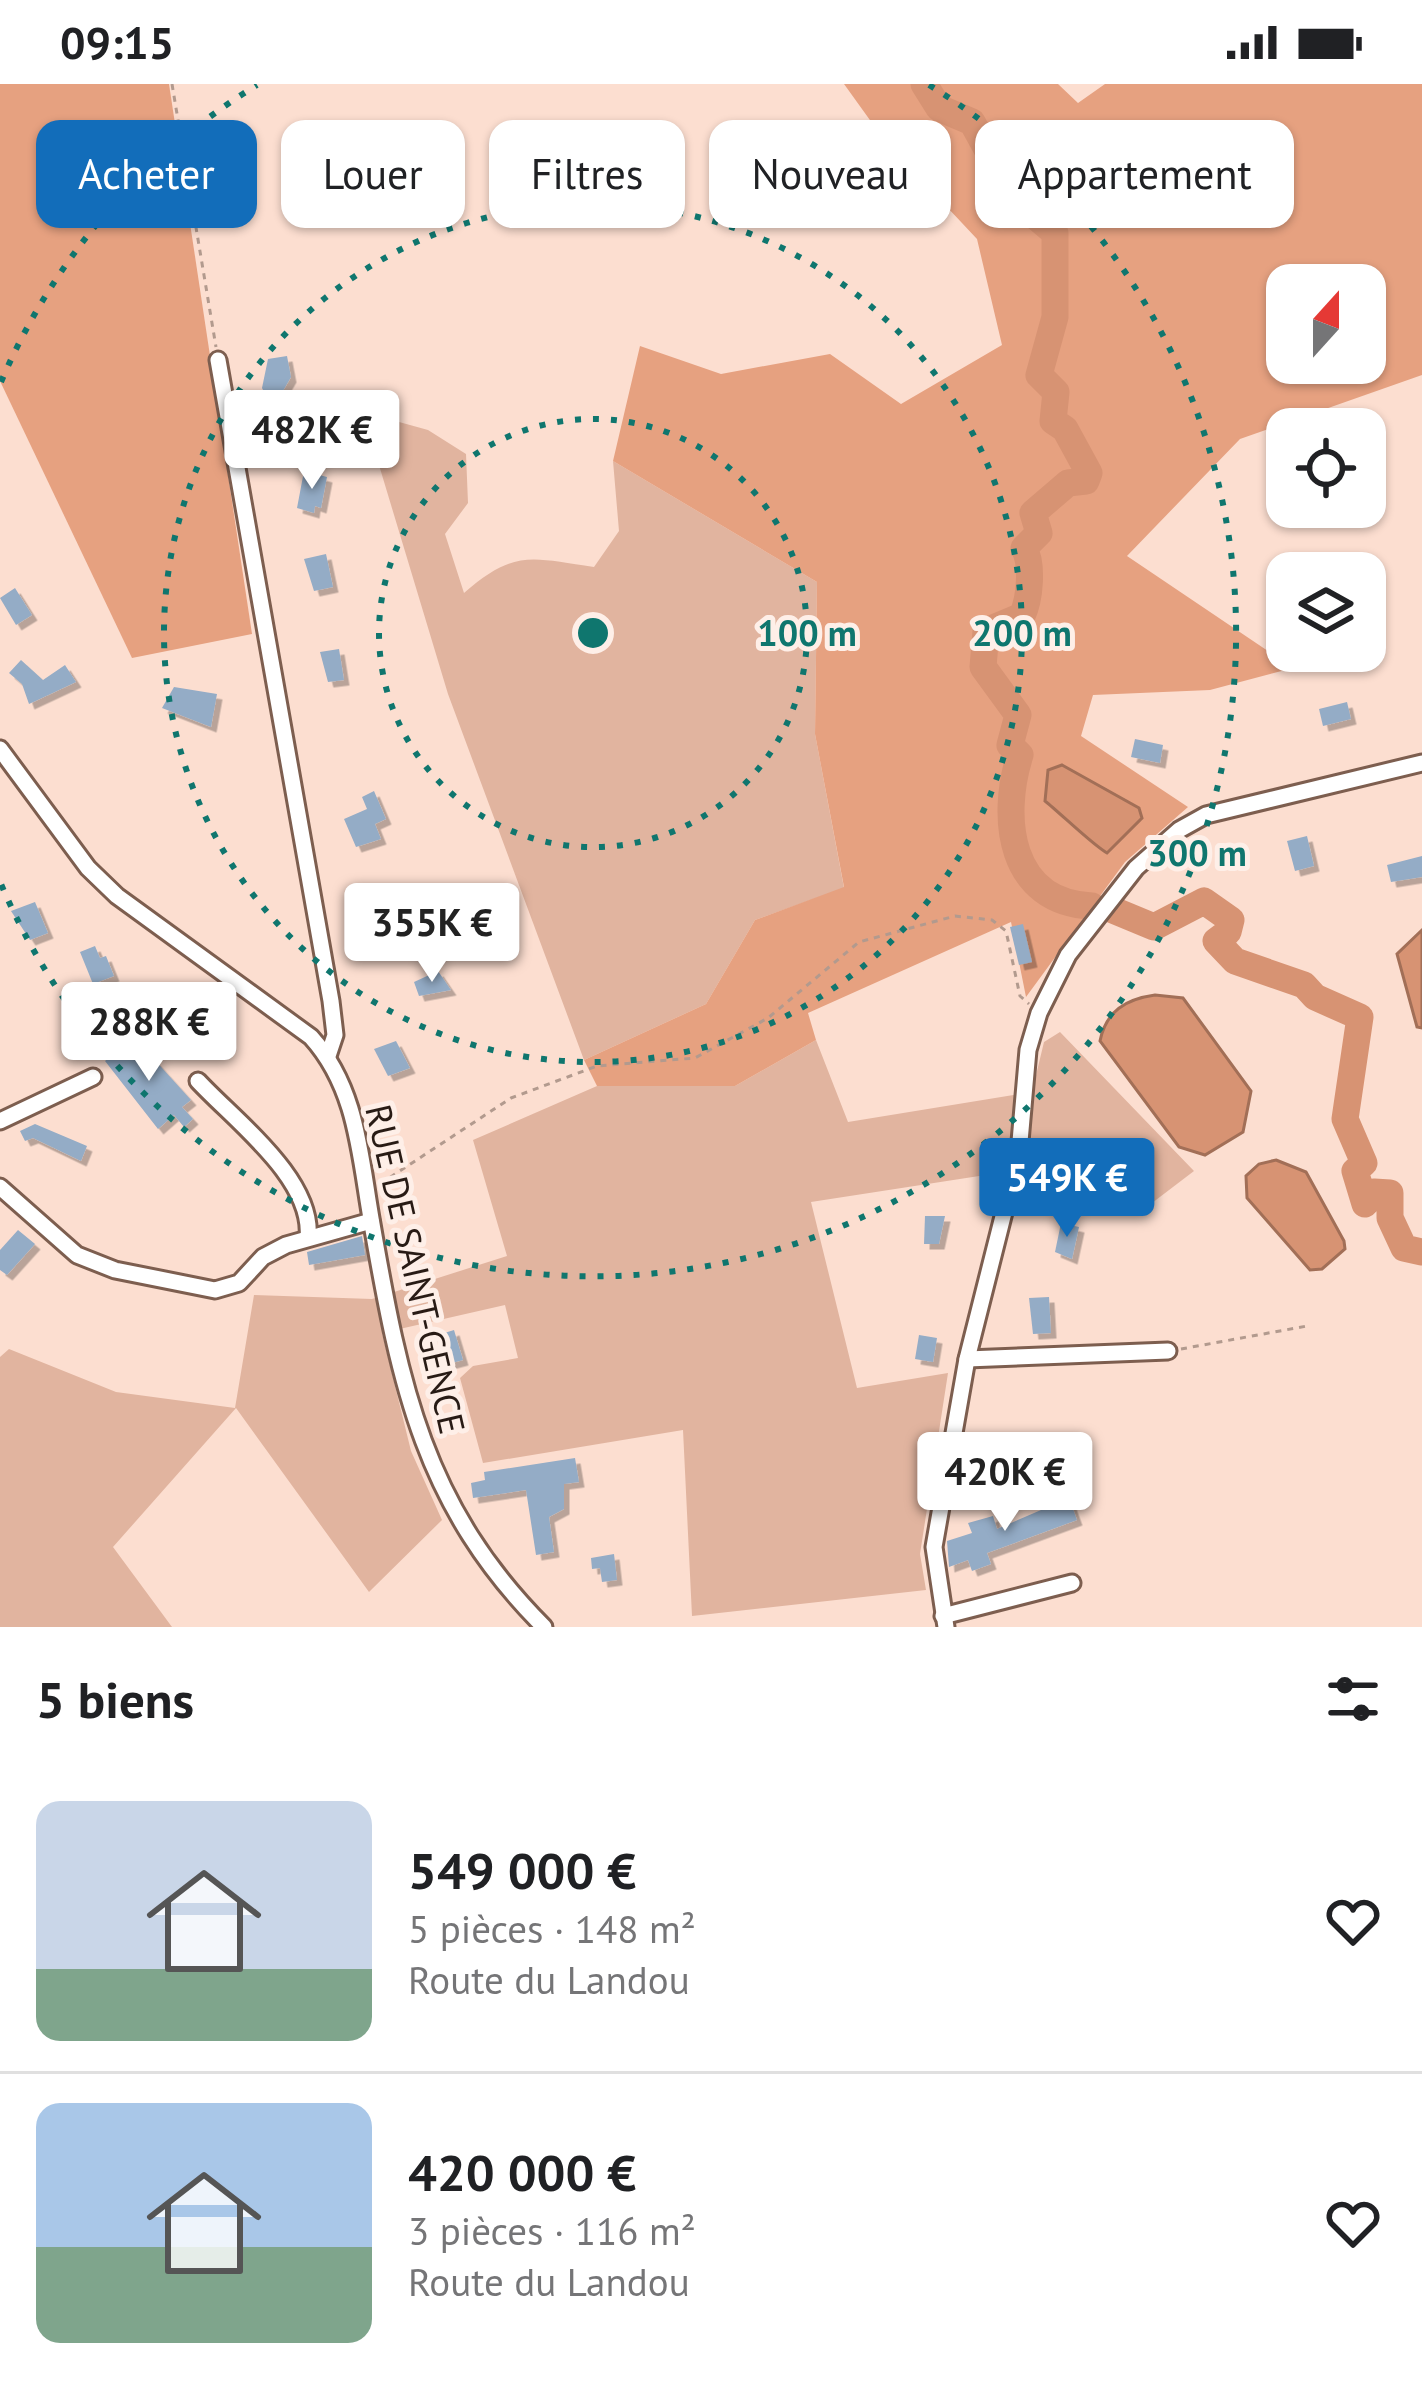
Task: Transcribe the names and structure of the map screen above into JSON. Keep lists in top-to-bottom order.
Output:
{
  "streets": {
    "street": ["RUE DE SAINT-GENCE"]
  },
  "north": "top",
  "page": {
    "status": "09:15",
    "chip": [
      "Acheter",
      "Louer",
      "Filtres",
      "Nouveau",
      "Appartement"
    ],
    "price": [
      "482K €",
      "355K €",
      "288K €",
      "549K €",
      "420K €"
    ],
    "heading": "5 biens",
    "list": [
      {
        "name": "549 000 €",
        "note": "5 pièces · 148 m² · Route du Landou"
      },
      {
        "name": "420 000 €",
        "note": "3 pièces · 116 m² · Route du Landou"
      }
    ]
  },
  "rings": ["100 m", "200 m", "300 m"]
}
